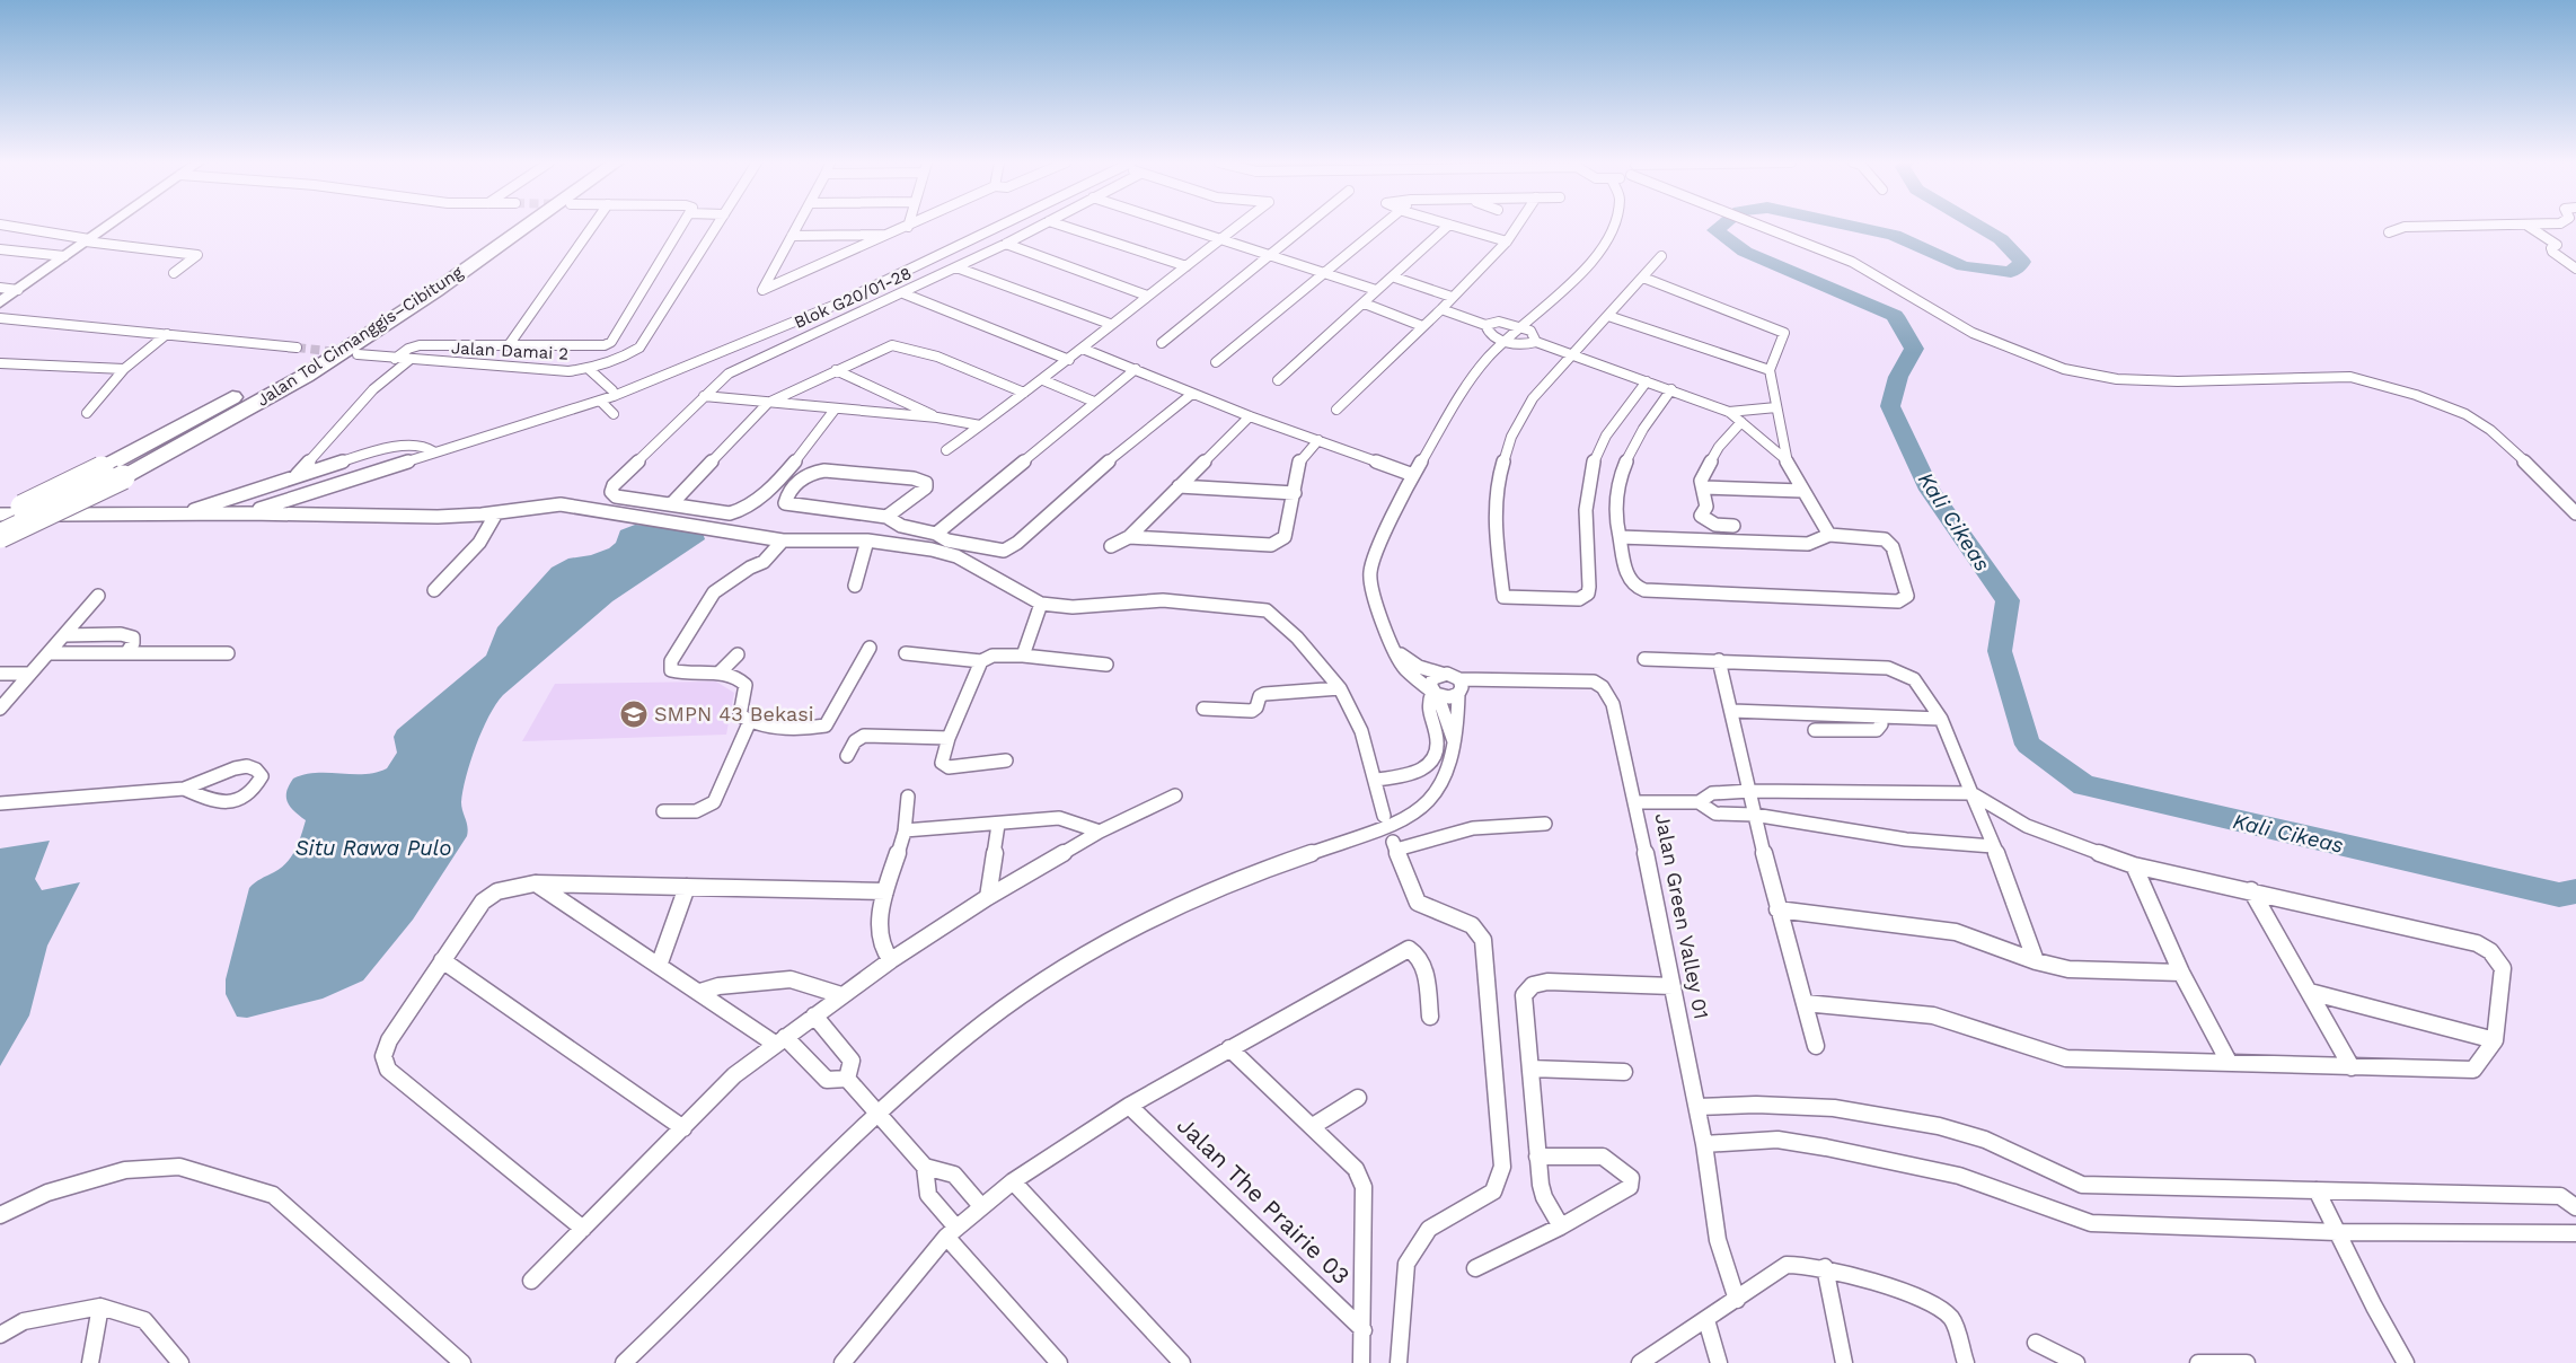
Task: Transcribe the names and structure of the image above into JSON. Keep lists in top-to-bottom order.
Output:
{
  "streets": {
    "highway": ["Jalan Tol Cimanggis–Cibitung"],
    "street": [
      "Blok G20/01-28",
      "Jalan Damai 2",
      "Jalan Green Valley 01",
      "Jalan The Prairie 03"
    ]
  },
  "water": ["Kali Cikeas", "Situ Rawa Pulo"],
  "places": {
    "school or university": ["SMPN 43 Bekasi"]
  }
}
